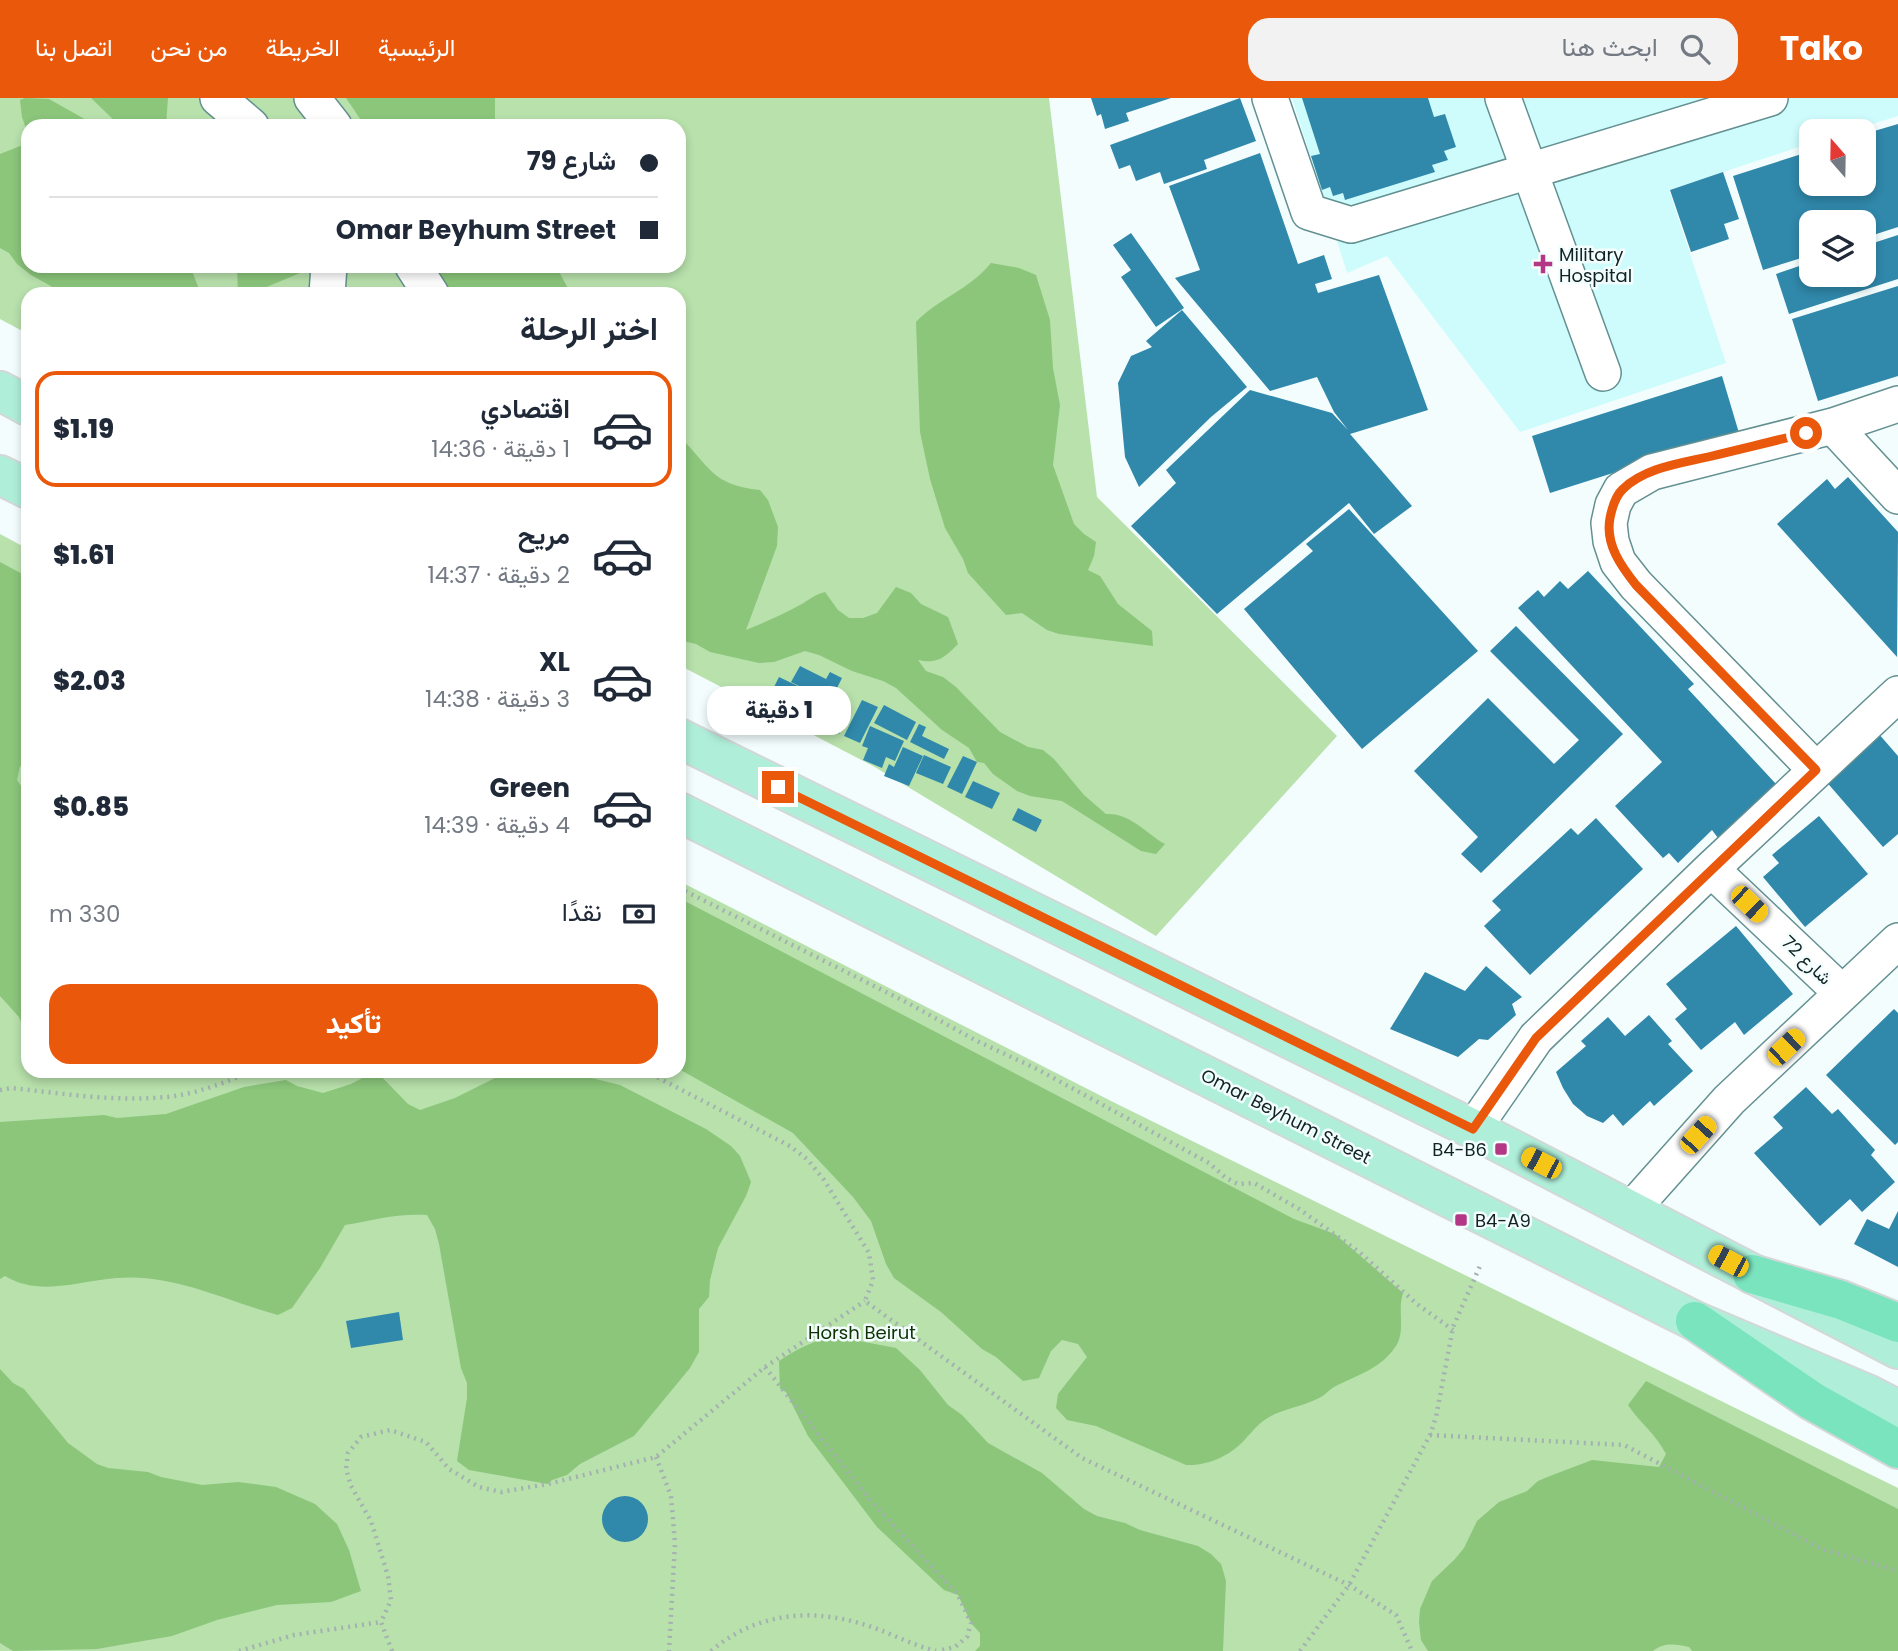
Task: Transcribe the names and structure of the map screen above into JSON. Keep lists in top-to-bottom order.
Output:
{
  "streets": {
    "main road": ["Omar Beyhum Street"],
    "street": ["شارع 72"]
  },
  "parks": ["Horsh Beirut"],
  "places": {
    "health": ["Military Hospital"],
    "transit": ["B4-B6", "B4-A9"]
  },
  "north": "top",
  "page": {
    "header": "Tako",
    "search": "ابحث هنا",
    "nav": [
      "الرئيسية",
      "الخريطة",
      "من نحن",
      "اتصل بنا"
    ],
    "banner": ["شارع 79", "Omar Beyhum Street"],
    "heading": "اختر الرحلة",
    "list": [
      {
        "name": "اقتصادي",
        "note": "1 دقيقة · 14:36",
        "value": "$1.19"
      },
      {
        "name": "مريح",
        "note": "2 دقيقة · 14:37",
        "value": "$1.61"
      },
      {
        "name": "XL",
        "note": "3 دقيقة · 14:38",
        "value": "$2.03"
      },
      {
        "name": "Green",
        "note": "4 دقيقة · 14:39",
        "value": "$0.85"
      }
    ],
    "bubble": "1 دقيقة",
    "pay": ["نقدًا", "330 m"],
    "buttons": "تأكيد"
  }
}
